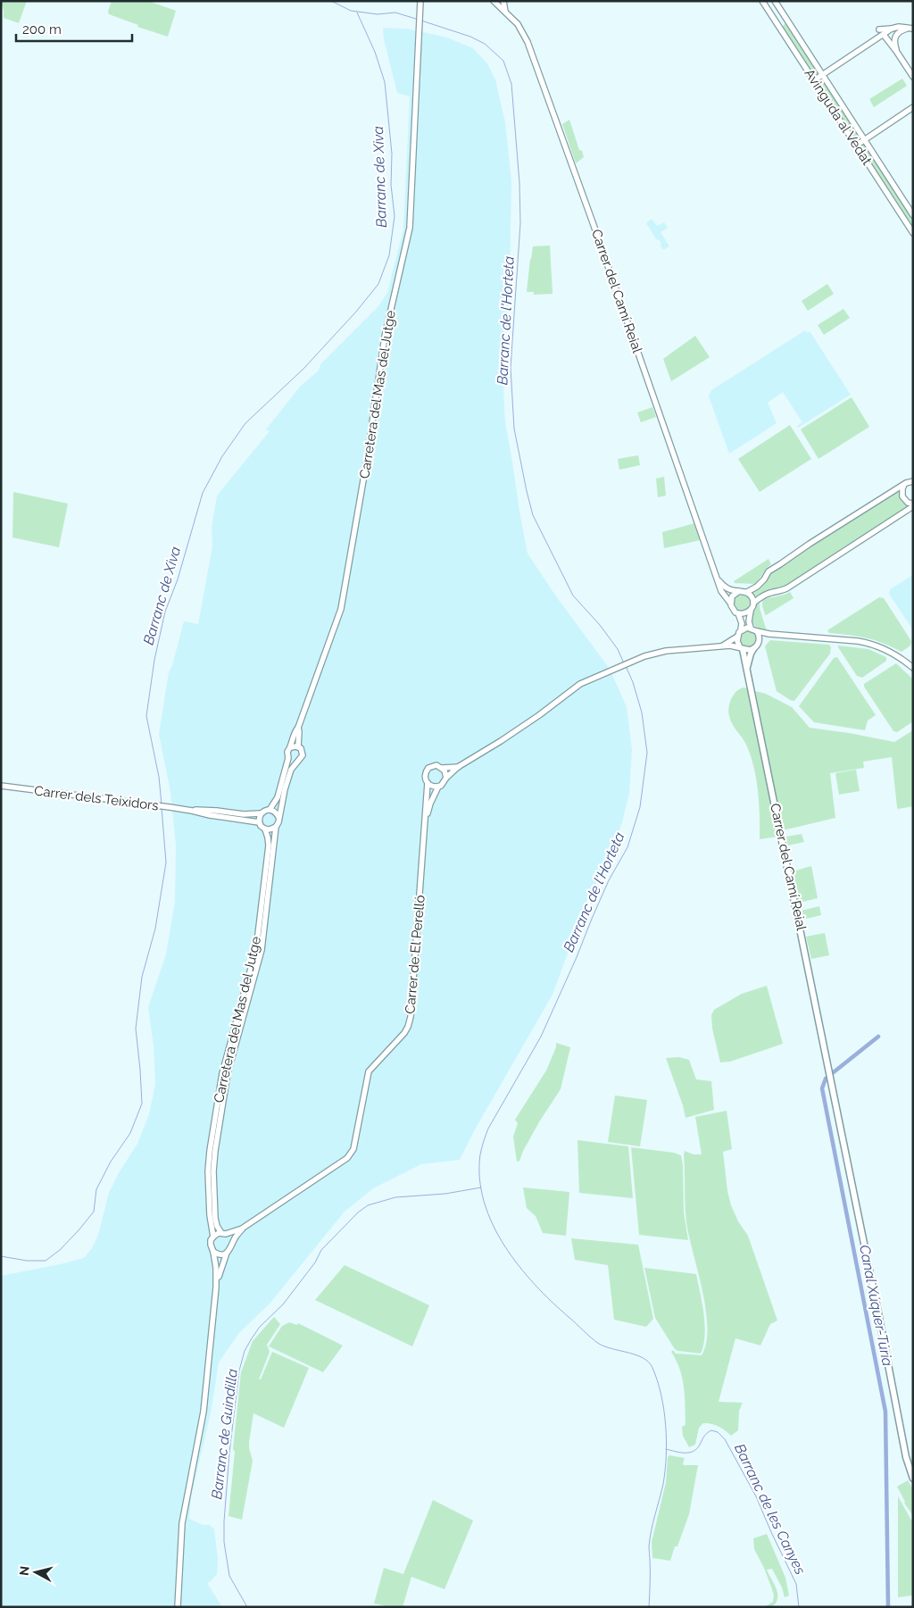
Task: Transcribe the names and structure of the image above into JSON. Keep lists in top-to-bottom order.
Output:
{
  "streets": {
    "main road": ["Carrer del Camí Reial"],
    "street": [
      "Avinguda al Vedat",
      "Carretera del Mas del Jutge",
      "Carrer dels Teixidors",
      "Carrer de El Perelló"
    ]
  },
  "crossings": [
    ["Carretera del Mas del Jutge", "Carrer dels Teixidors"]
  ],
  "water": [
    "Barranc de Xiva",
    "Barranc de l'Horteta",
    "Canal Xúquer-Túria",
    "Barranc de Guindilla",
    "Barranc de les Canyes"
  ],
  "scale_bar": "200 m",
  "north": "left"
}
